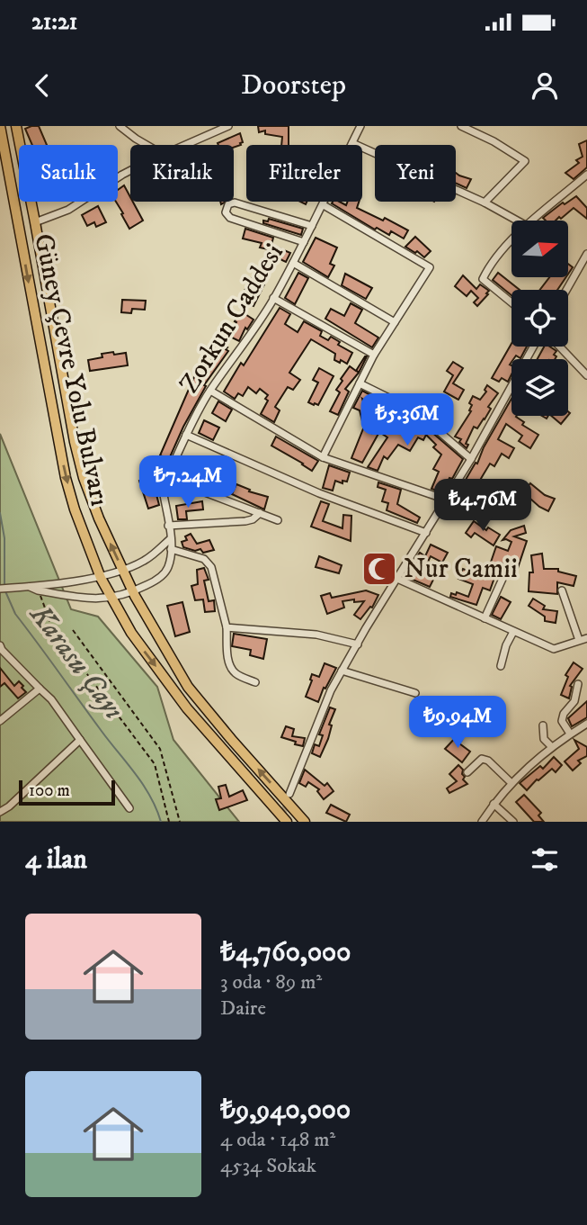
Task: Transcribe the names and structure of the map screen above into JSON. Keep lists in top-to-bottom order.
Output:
{
  "streets": {
    "highway": ["Güney Çevre Yolu Bulvarı"],
    "street": ["Zorkun Caddesi"]
  },
  "water": ["Karasu Çayı"],
  "places": {
    "mosque": ["Nur Camii"]
  },
  "scale_bar": "100 m",
  "north": "right",
  "page": {
    "status": "21:21",
    "header": "Doorstep",
    "chip": [
      "Satılık",
      "Kiralık",
      "Filtreler",
      "Yeni"
    ],
    "price": [
      "₺5.36M",
      "₺7.24M",
      "₺4.76M",
      "₺9.94M"
    ],
    "scale": "100 m",
    "heading": "4 ilan",
    "list": [
      {
        "name": "₺4,760,000",
        "note": "3 oda · 89 m² · Daire"
      },
      {
        "name": "₺9,940,000",
        "note": "4 oda · 148 m² · 4534 Sokak"
      }
    ]
  }
}
